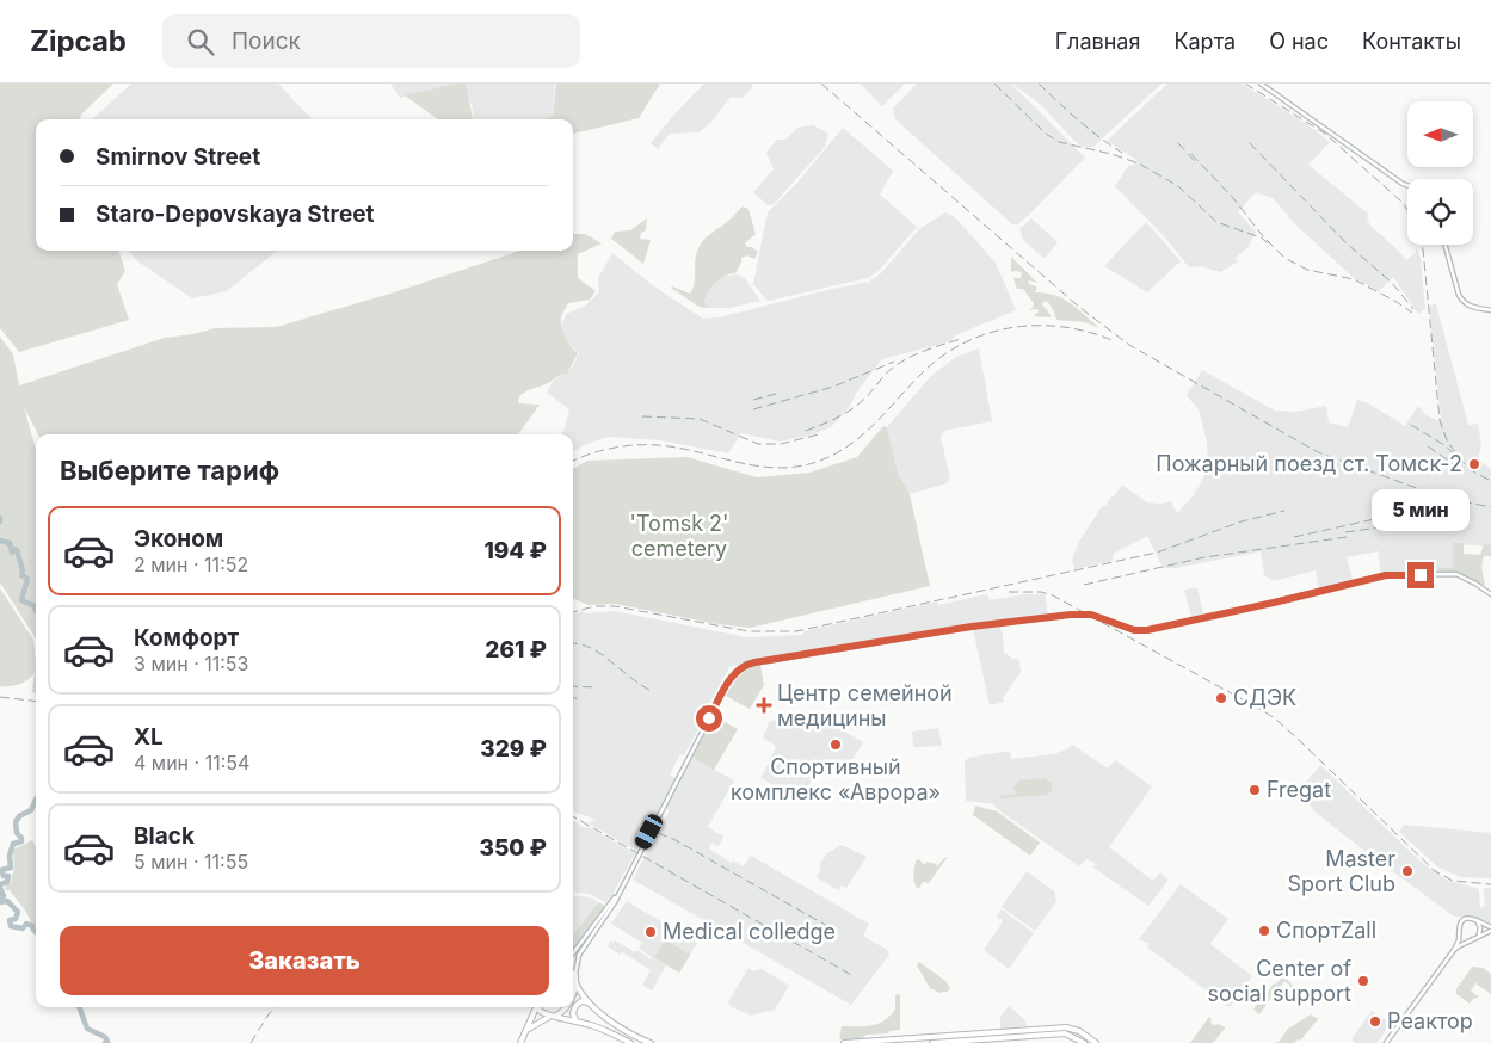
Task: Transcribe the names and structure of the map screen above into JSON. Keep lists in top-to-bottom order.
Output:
{
  "parks": ["'Tomsk 2' cemetery"],
  "places": {
    "other": [
      "Пожарный поезд ст. Томск-2",
      "СДЭК",
      "Спортивный комплекс «Аврора»",
      "Fregat",
      "Master Sport Club",
      "СпортZall",
      "Medical colledge",
      "Center of social support",
      "Реактор"
    ],
    "health": ["Центр семейной медицины"]
  },
  "north": "left",
  "page": {
    "header": "Zipcab",
    "search": "Поиск",
    "nav": [
      "Главная",
      "Карта",
      "О нас",
      "Контакты"
    ],
    "banner": ["Smirnov Street", "Staro-Depovskaya Street"],
    "heading": "Выберите тариф",
    "bubble": "5 мин",
    "list": [
      {
        "name": "Эконом",
        "note": "2 мин · 11:52",
        "value": "194 ₽"
      },
      {
        "name": "Комфорт",
        "note": "3 мин · 11:53",
        "value": "261 ₽"
      },
      {
        "name": "XL",
        "note": "4 мин · 11:54",
        "value": "329 ₽"
      },
      {
        "name": "Black",
        "note": "5 мин · 11:55",
        "value": "350 ₽"
      }
    ],
    "buttons": "Заказать"
  }
}
